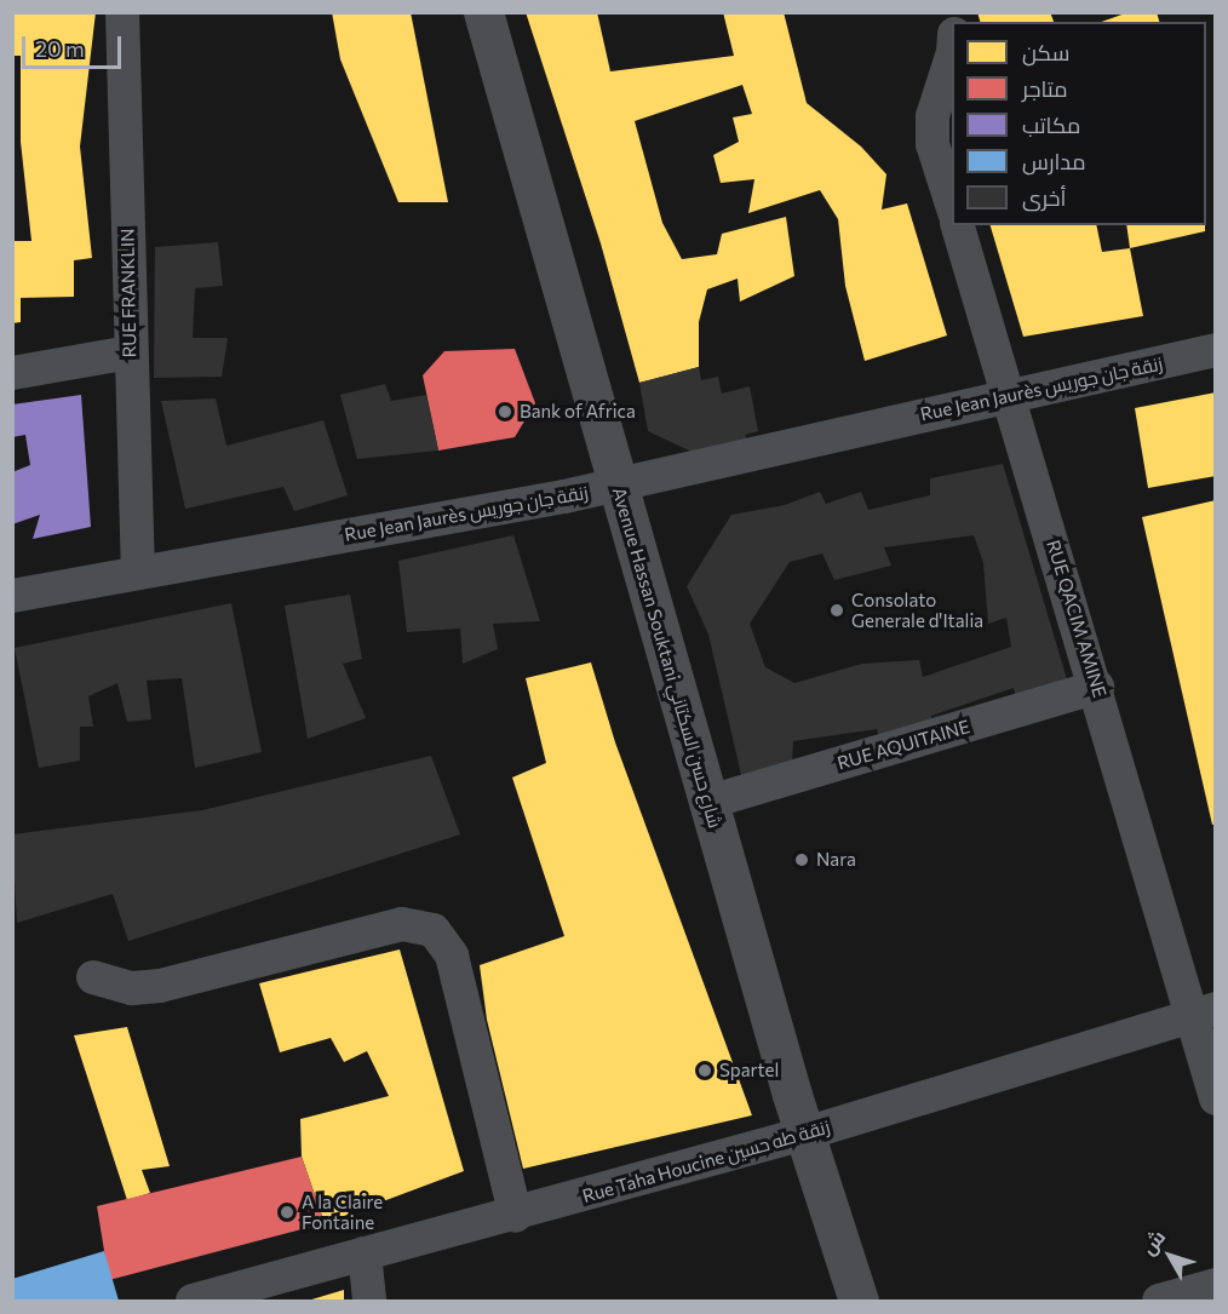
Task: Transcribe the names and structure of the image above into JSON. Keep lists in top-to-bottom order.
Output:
{
  "streets": {
    "street": [
      "RUE FRANKLIN",
      "Rue Jean Jaurès زنقة جان جوريس",
      "RUE QACIM AMINE",
      "Avenue Hassan Souktani شارع حسن السكتاني",
      "RUE AQUITAINE",
      "Rue Taha Houcine زنقة طه حسين"
    ]
  },
  "crossings": [
    ["RUE FRANKLIN", "Rue Jean Jaurès زنقة جان جوريس"],
    ["Rue Jean Jaurès زنقة جان جوريس", "RUE QACIM AMINE"],
    ["Rue Jean Jaurès زنقة جان جوريس", "Avenue Hassan Souktani شارع حسن السكتاني"],
    ["RUE QACIM AMINE", "RUE AQUITAINE"],
    ["RUE QACIM AMINE", "Rue Taha Houcine زنقة طه حسين"],
    ["Avenue Hassan Souktani شارع حسن السكتاني", "RUE AQUITAINE"],
    ["Avenue Hassan Souktani شارع حسن السكتاني", "Rue Taha Houcine زنقة طه حسين"]
  ],
  "places": [
    "Bank of Africa",
    "Consolato Generale d'Italia",
    "Nara",
    "Spartel",
    "A la Claire Fontaine"
  ],
  "legend": [
    "سكن",
    "متاجر",
    "مكاتب",
    "مدارس",
    "أخرى"
  ],
  "scale_bar": "20 m",
  "north": "top left"
}
